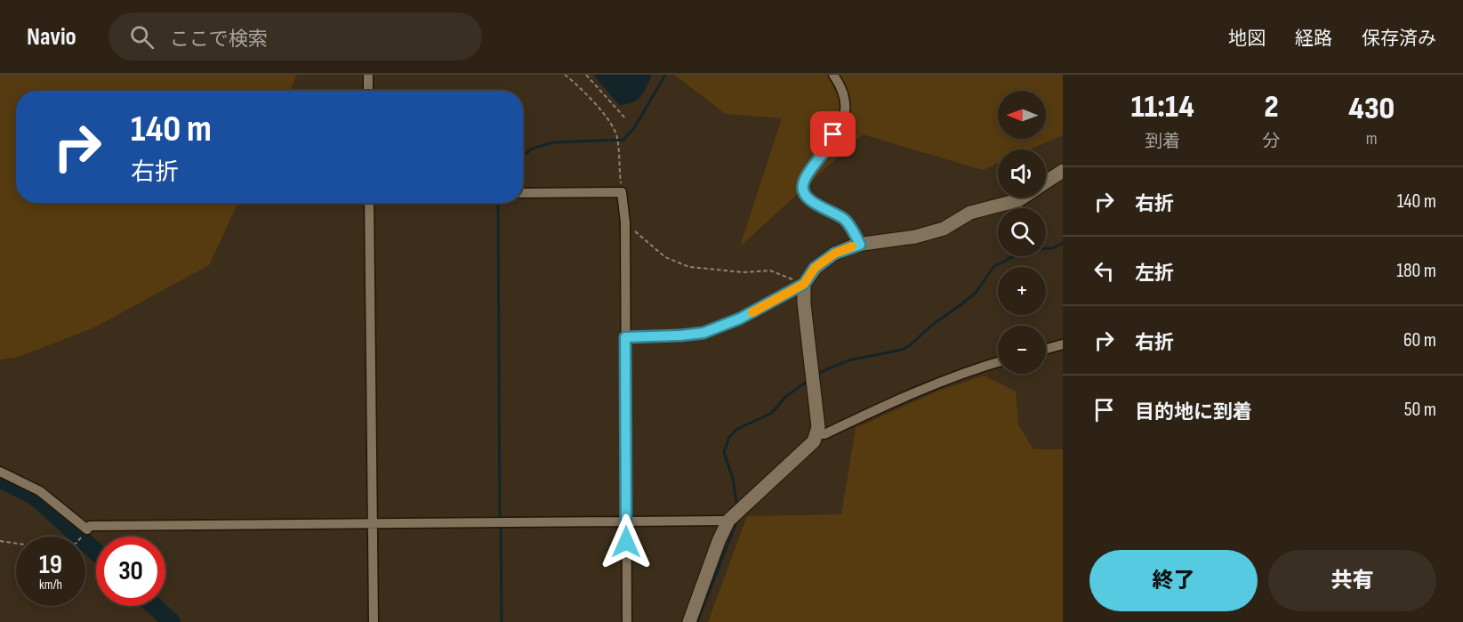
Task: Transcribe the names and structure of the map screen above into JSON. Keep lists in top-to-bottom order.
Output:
{
  "north": "left",
  "page": {
    "header": "Navio",
    "search": "ここで検索",
    "nav": ["地図", "経路", "保存済み"],
    "eta": [
      "11:14",
      "到着",
      "2",
      "分",
      "430",
      "m"
    ],
    "map_buttons": ["+", "−"],
    "turn": ["140 m", "右折"],
    "list": [
      {
        "name": "右折",
        "value": "140 m"
      },
      {
        "name": "左折",
        "value": "180 m"
      },
      {
        "name": "右折",
        "value": "60 m"
      },
      {
        "name": "目的地に到着",
        "value": "50 m"
      }
    ],
    "speed": "19 km/h",
    "limit": "30",
    "buttons": ["終了", "共有"]
  }
}
